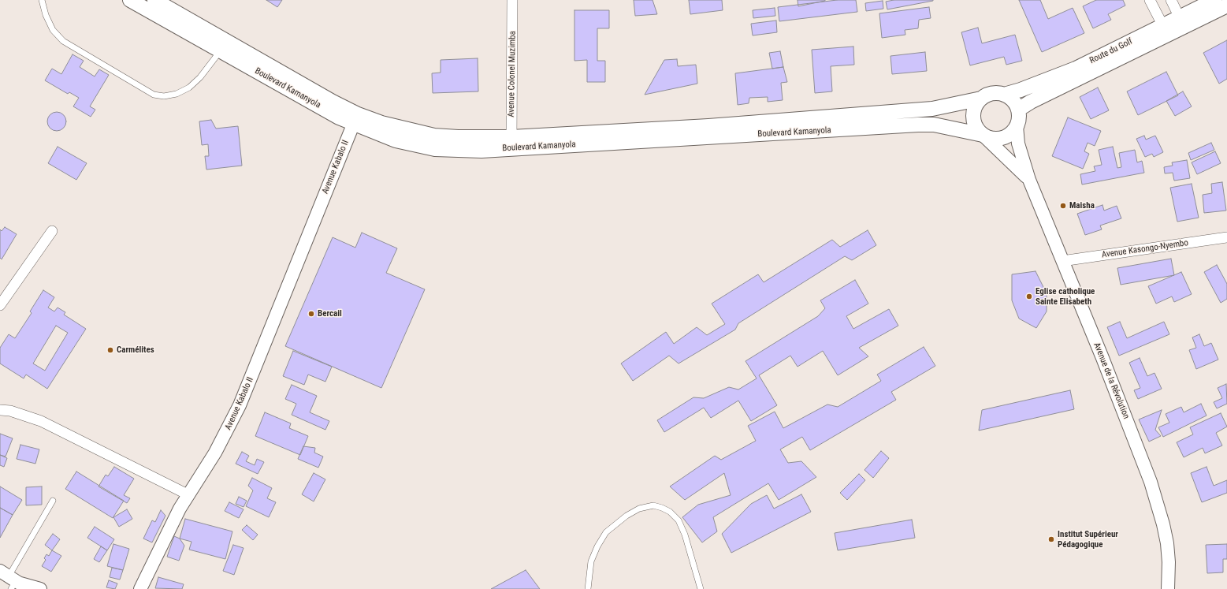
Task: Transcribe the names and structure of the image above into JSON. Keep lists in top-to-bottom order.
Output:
{
  "streets": {
    "main road": ["Route du Golf", "Boulevard Kamanyola"],
    "street": [
      "Avenue Colonel Muzimba",
      "Avenue Kabalo II",
      "Avenue Kasongo-Nyembo",
      "Avenue de la Révolution"
    ]
  },
  "crossings": [
    ["Route du Golf", "Boulevard Kamanyola"],
    ["Avenue Colonel Muzimba", "Boulevard Kamanyola"],
    ["Boulevard Kamanyola", "Avenue Kabalo II"],
    ["Avenue Kasongo-Nyembo", "Avenue de la Révolution"]
  ],
  "places": [
    "Maisha",
    "Eglise catholique Sainte Elisabeth",
    "Bercail",
    "Carmélites",
    "Institut Supérieur Pédagogique"
  ]
}
